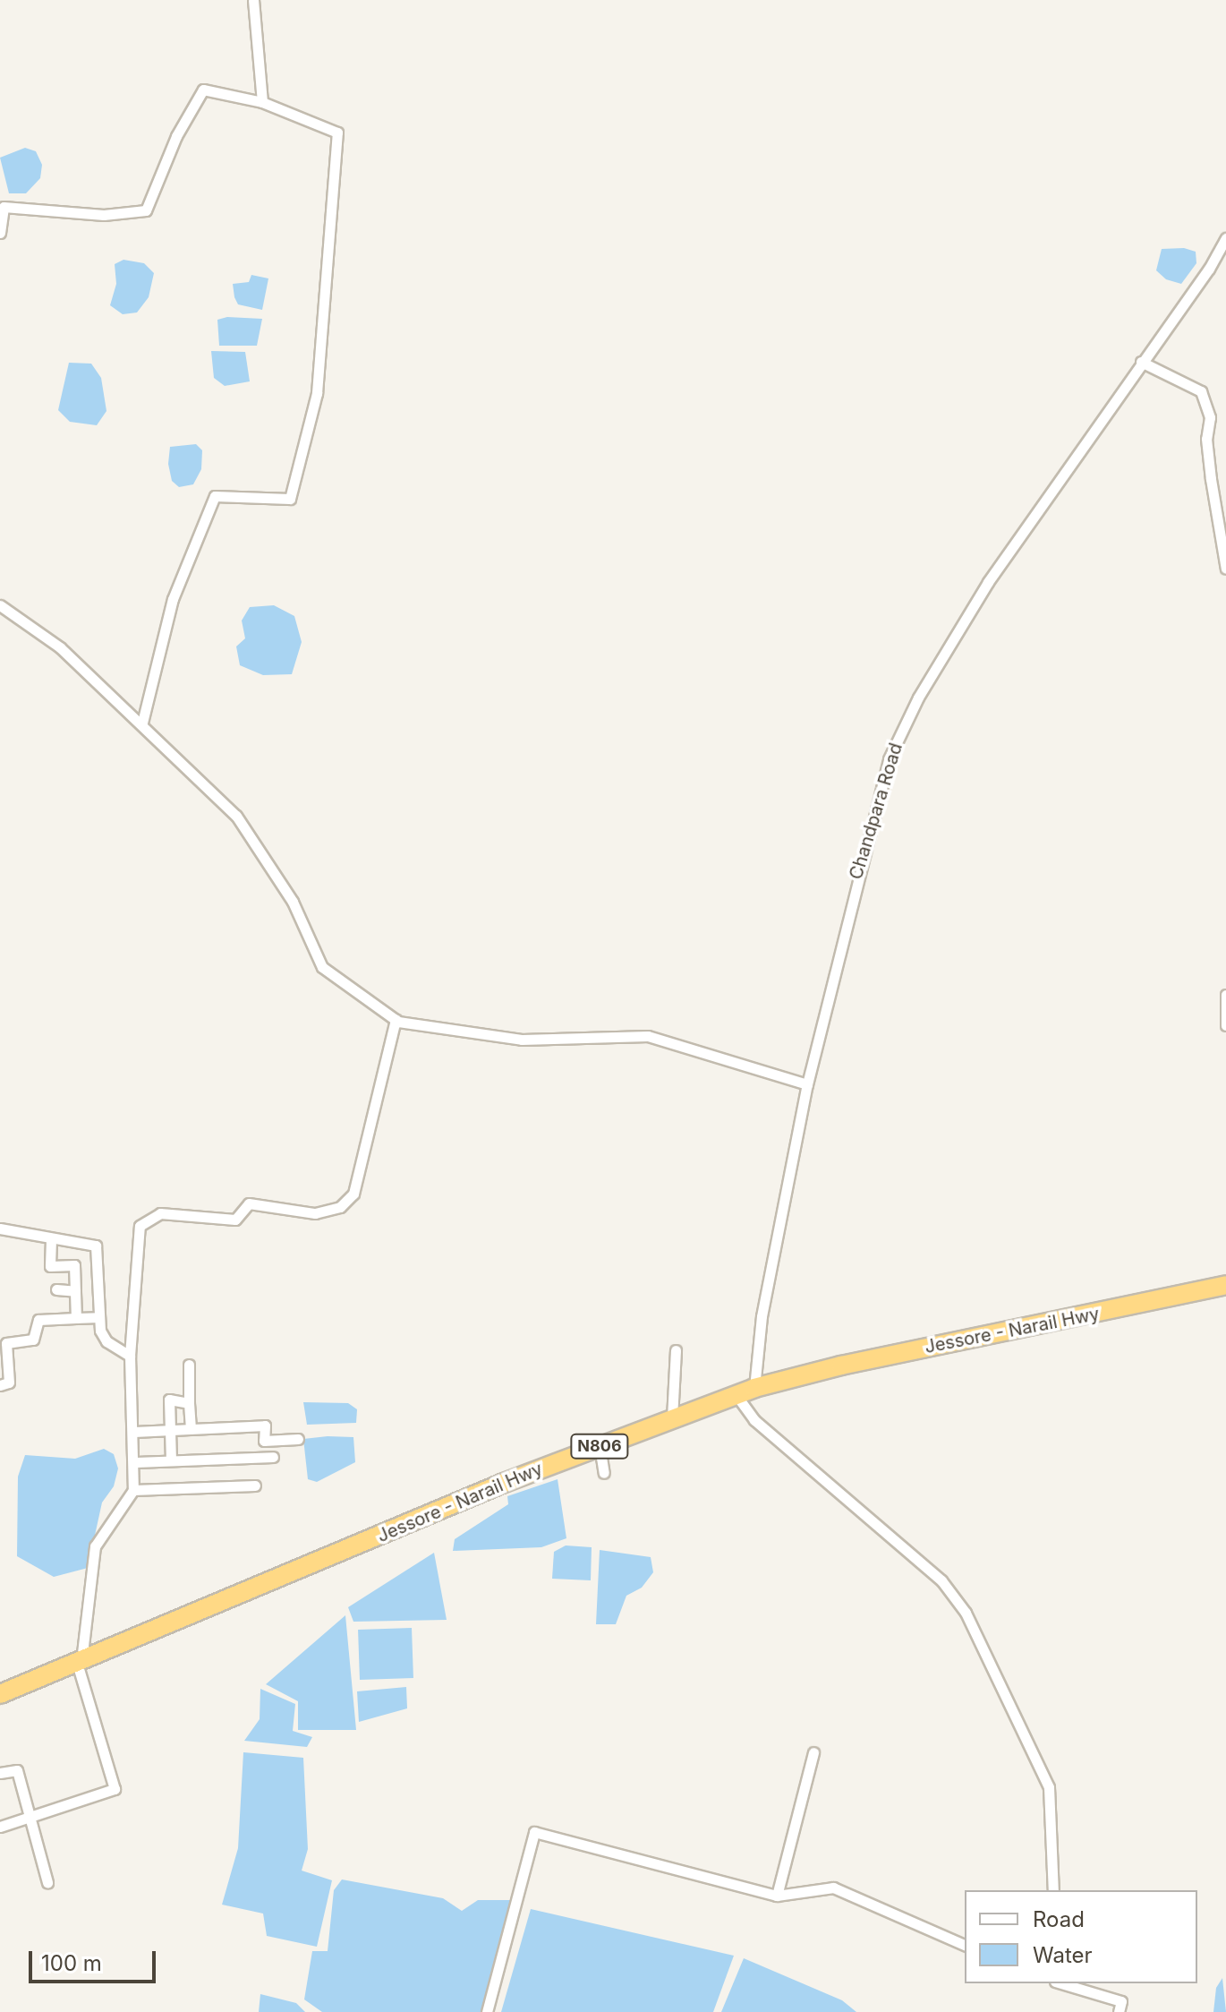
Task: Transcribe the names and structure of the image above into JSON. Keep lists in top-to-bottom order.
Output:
{
  "streets": {
    "highway": ["Jessore - Narail Hwy", "N806"],
    "street": ["Chandpara Road"]
  },
  "crossings": [
    ["Chandpara Road", "Jessore - Narail Hwy"]
  ],
  "legend": ["Road", "Water"],
  "scale_bar": "100 m"
}
